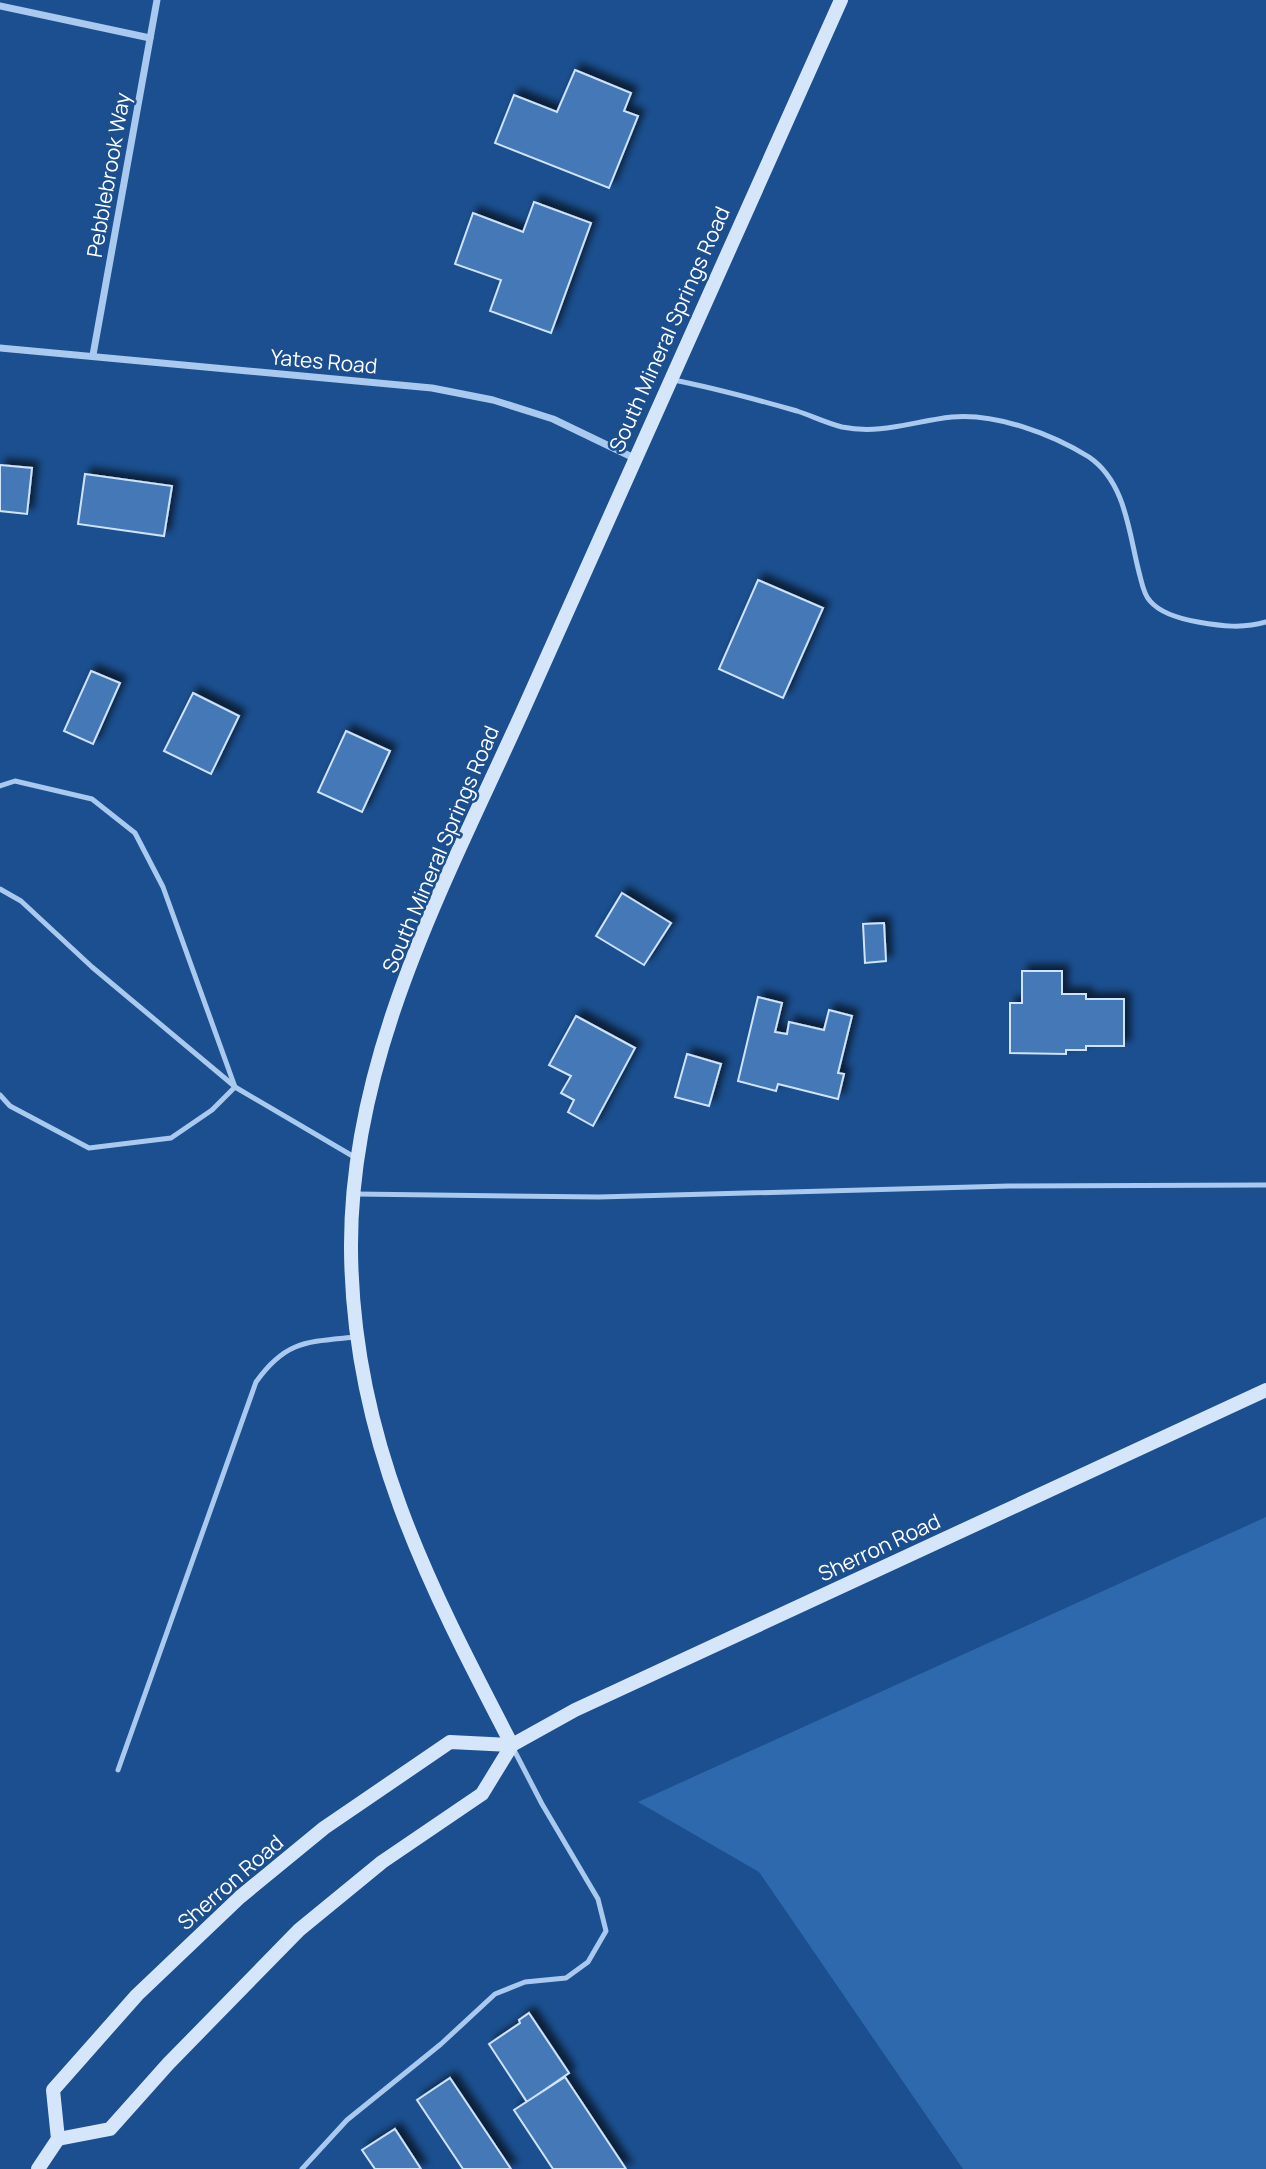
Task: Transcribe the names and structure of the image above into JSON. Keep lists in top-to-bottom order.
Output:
{
  "streets": {
    "main road": ["South Mineral Springs Road", "Sherron Road"],
    "street": ["Pebblebrook Way", "Yates Road"]
  },
  "crossings": [
    ["Pebblebrook Way", "Yates Road"],
    ["South Mineral Springs Road", "Yates Road"],
    ["South Mineral Springs Road", "Sherron Road"]
  ]
}
